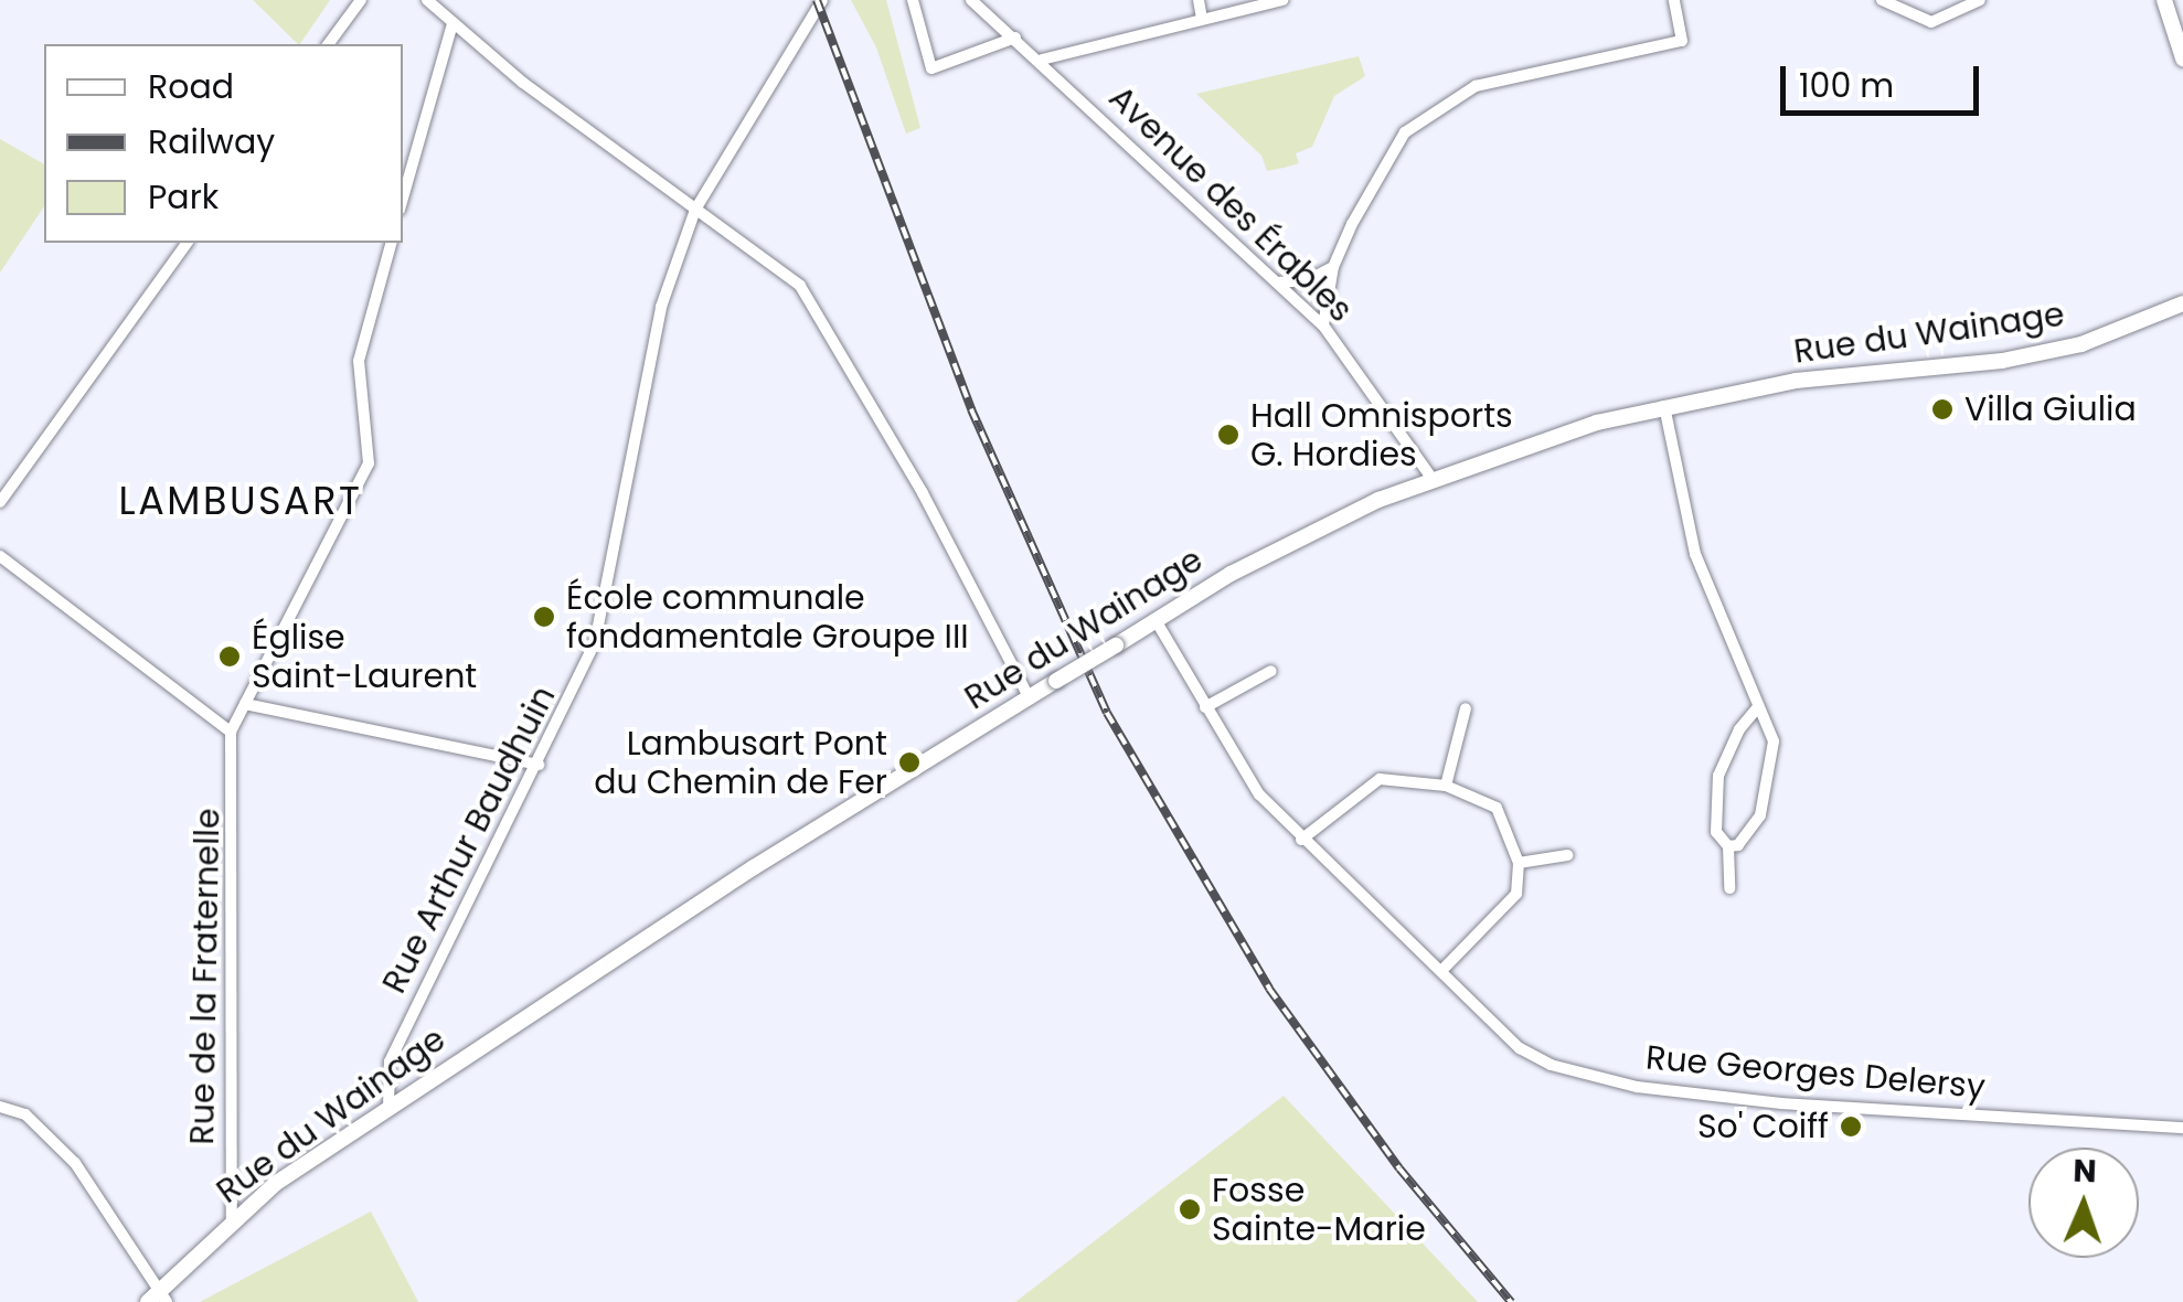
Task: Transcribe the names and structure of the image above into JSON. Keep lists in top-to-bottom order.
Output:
{
  "streets": {
    "main road": ["Rue du Wainage"],
    "street": [
      "Avenue des Érables",
      "Rue Arthur Baudhuin",
      "Rue de la Fraternelle",
      "Rue Georges Delersy"
    ]
  },
  "crossings": [
    ["Avenue des Érables", "Rue du Wainage"],
    ["Rue du Wainage", "Rue Arthur Baudhuin"],
    ["Rue du Wainage", "Rue de la Fraternelle"],
    ["Rue du Wainage", "Rue Georges Delersy"]
  ],
  "districts": ["LAMBUSART"],
  "places": [
    "Villa Giulia",
    "Hall Omnisports G. Hordies",
    "École communale fondamentale Groupe III",
    "Église Saint-Laurent",
    "Lambusart Pont du Chemin de Fer",
    "So' Coiff",
    "Fosse Sainte-Marie"
  ],
  "legend": ["Road", "Railway", "Park"],
  "scale_bar": "100 m",
  "north": "top"
}
